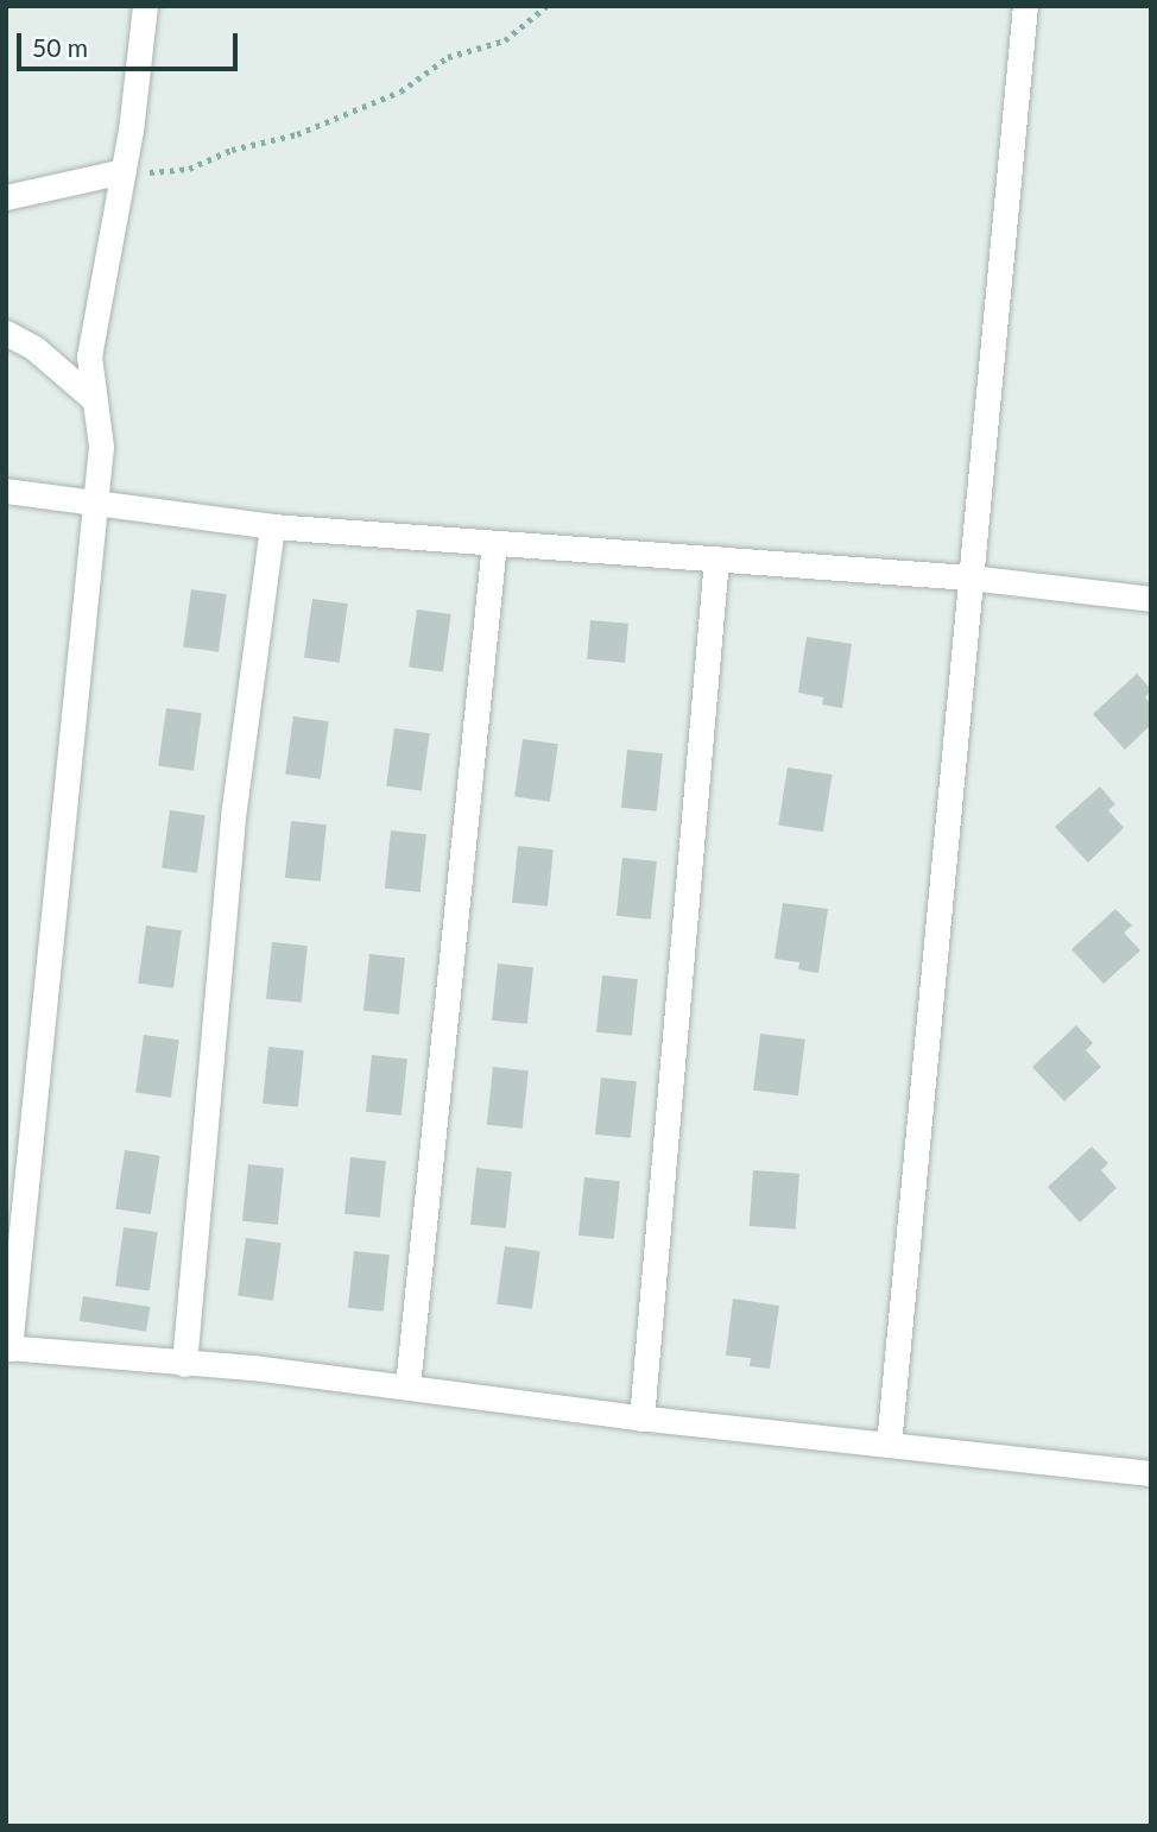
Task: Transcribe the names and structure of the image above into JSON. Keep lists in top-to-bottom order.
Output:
{
  "scale_bar": "50 m"
}
